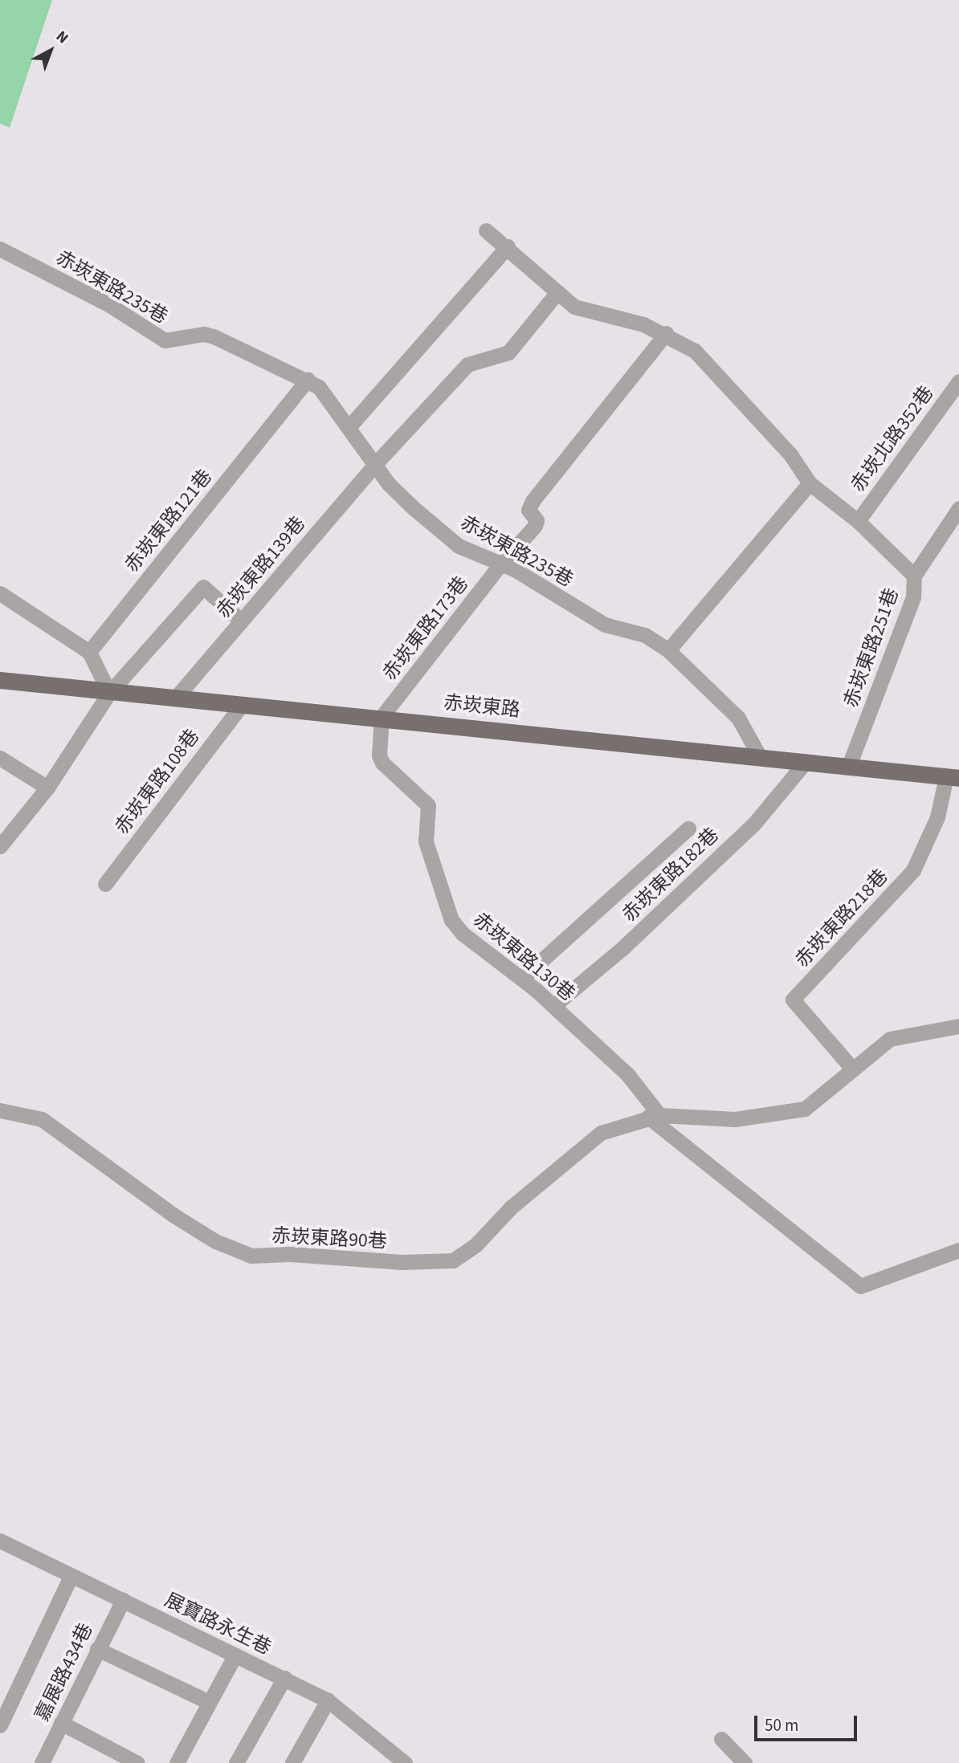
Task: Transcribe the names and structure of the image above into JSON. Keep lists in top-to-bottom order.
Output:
{
  "streets": {
    "main road": ["赤崁東路"],
    "street": [
      "赤崁東路235巷",
      "赤崁北路352巷",
      "赤崁東路121巷",
      "赤崁東路139巷",
      "赤崁東路173巷",
      "赤崁東路251巷",
      "赤崁東路108巷",
      "赤崁東路182巷",
      "赤崁東路218巷",
      "赤崁東路130巷",
      "赤崁東路90巷",
      "展寶路永生巷",
      "嘉展路434巷"
    ]
  },
  "crossings": [
    ["赤崁東路235巷", "赤崁東路121巷"],
    ["赤崁東路235巷", "赤崁東路139巷"],
    ["赤崁東路235巷", "赤崁東路173巷"],
    ["赤崁東路235巷", "赤崁東路"],
    ["赤崁東路139巷", "赤崁東路"],
    ["赤崁東路173巷", "赤崁東路"],
    ["赤崁東路173巷", "赤崁東路130巷"],
    ["赤崁東路251巷", "赤崁東路"],
    ["赤崁東路", "赤崁東路108巷"],
    ["赤崁東路", "赤崁東路182巷"],
    ["赤崁東路", "赤崁東路218巷"],
    ["赤崁東路", "赤崁東路130巷"],
    ["赤崁東路182巷", "赤崁東路130巷"],
    ["赤崁東路130巷", "赤崁東路90巷"],
    ["展寶路永生巷", "嘉展路434巷"]
  ],
  "scale_bar": "50 m",
  "north": "top right"
}
